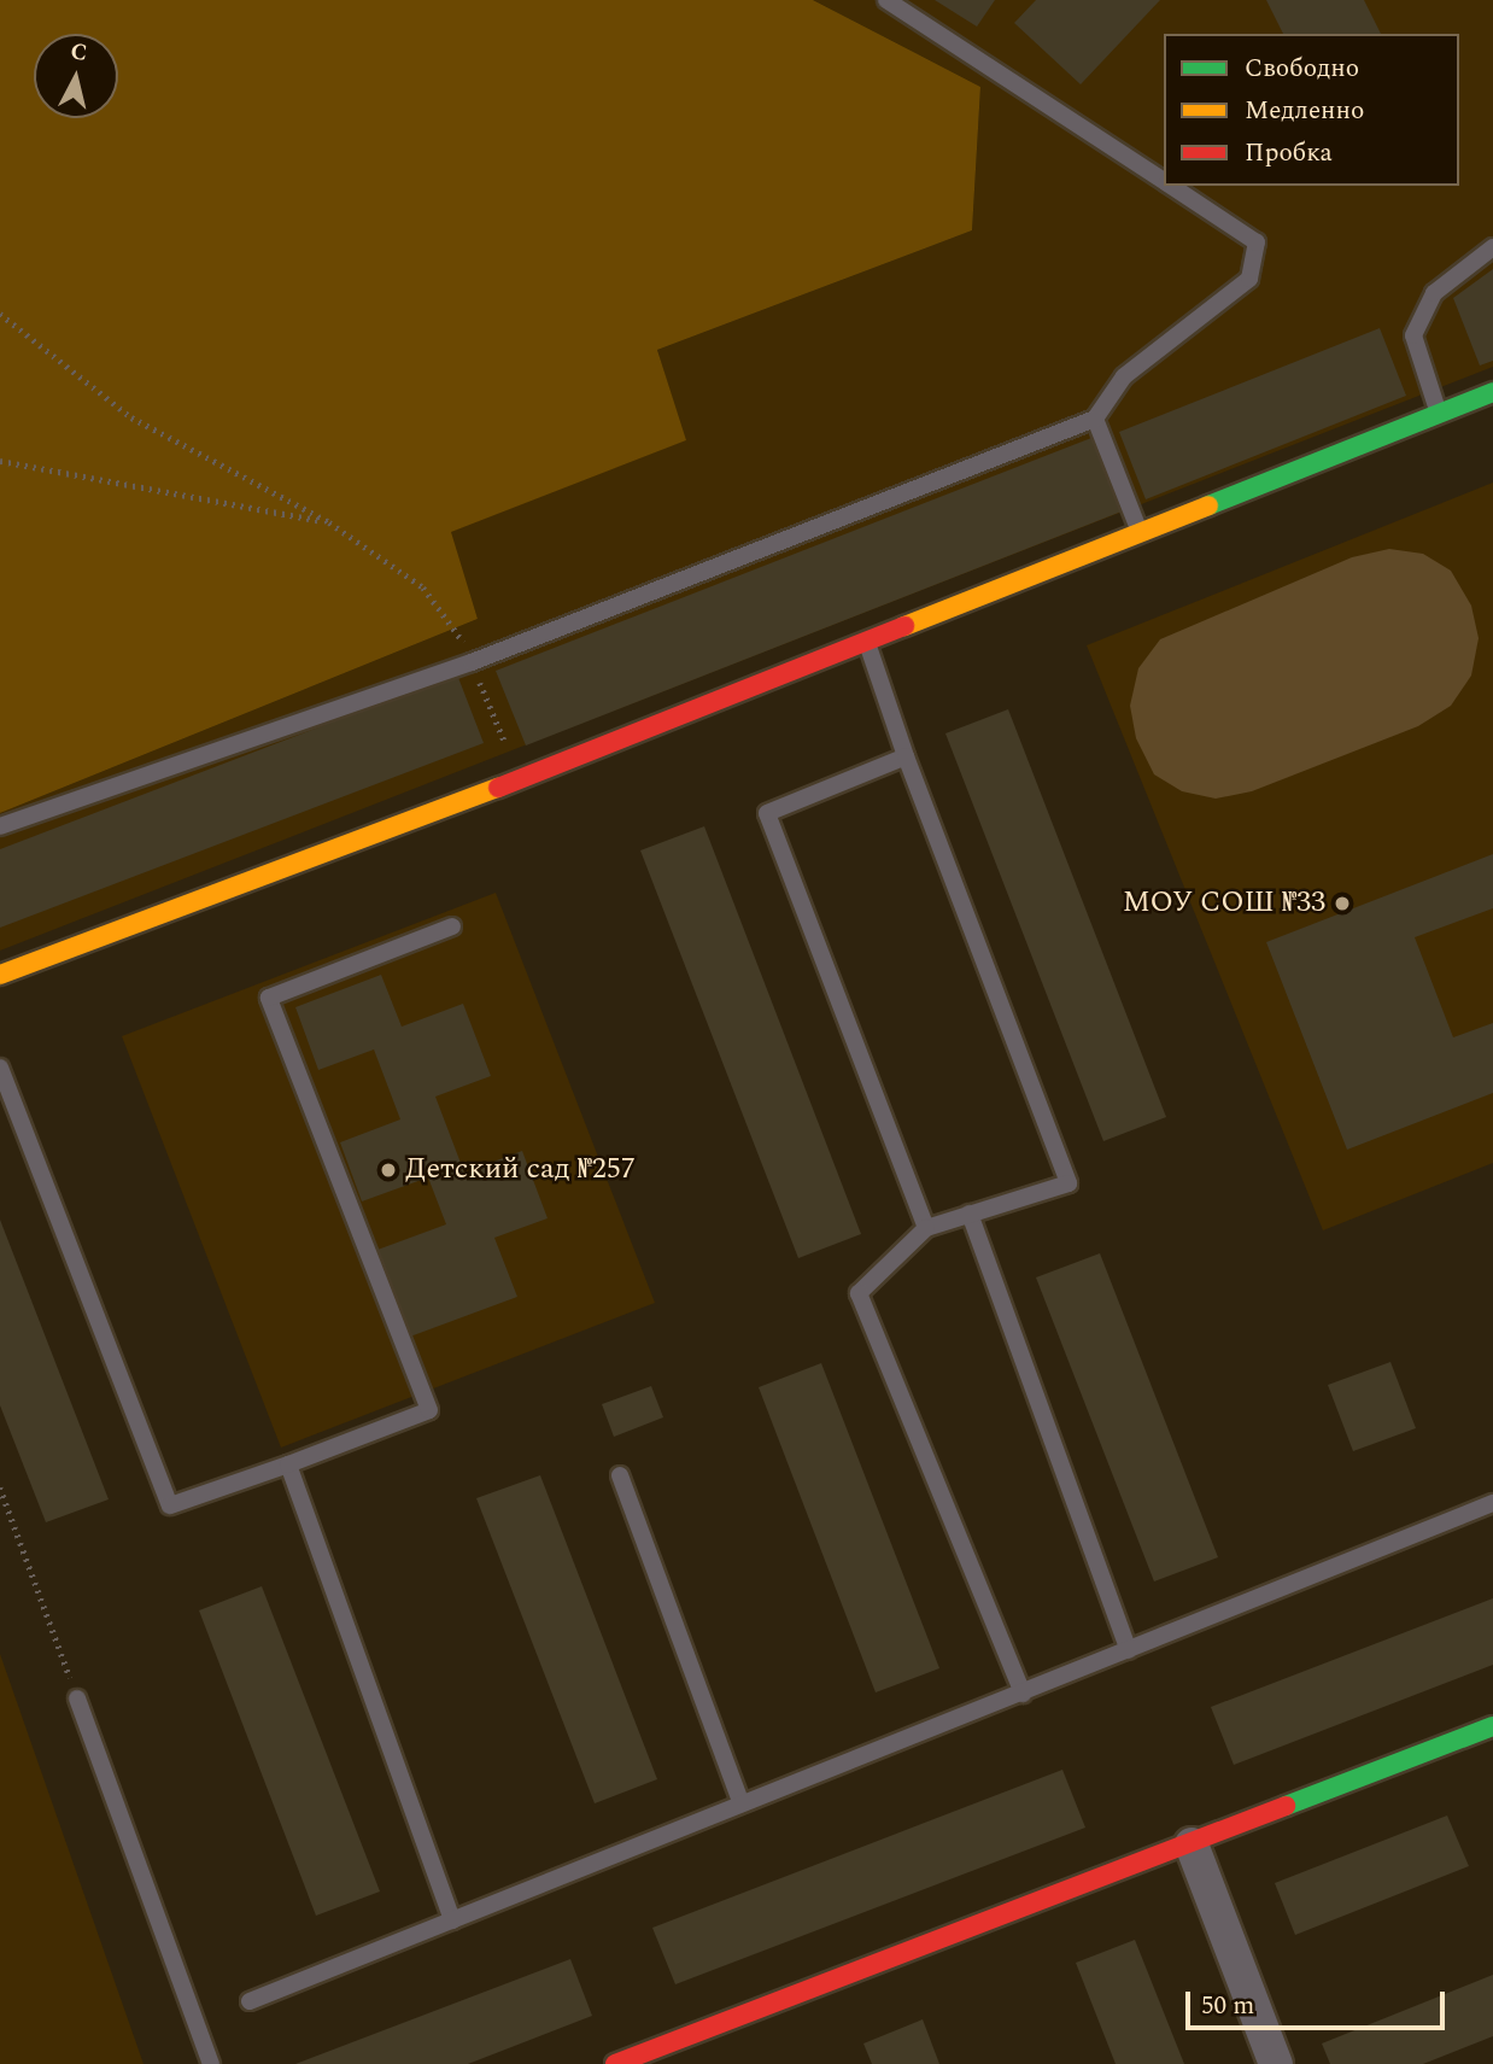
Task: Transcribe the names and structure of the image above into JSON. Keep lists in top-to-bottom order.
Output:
{
  "places": ["МОУ СОШ №33", "Детский сад №257"],
  "legend": ["Свободно", "Медленно", "Пробка"],
  "scale_bar": "50 m",
  "north": "top"
}
